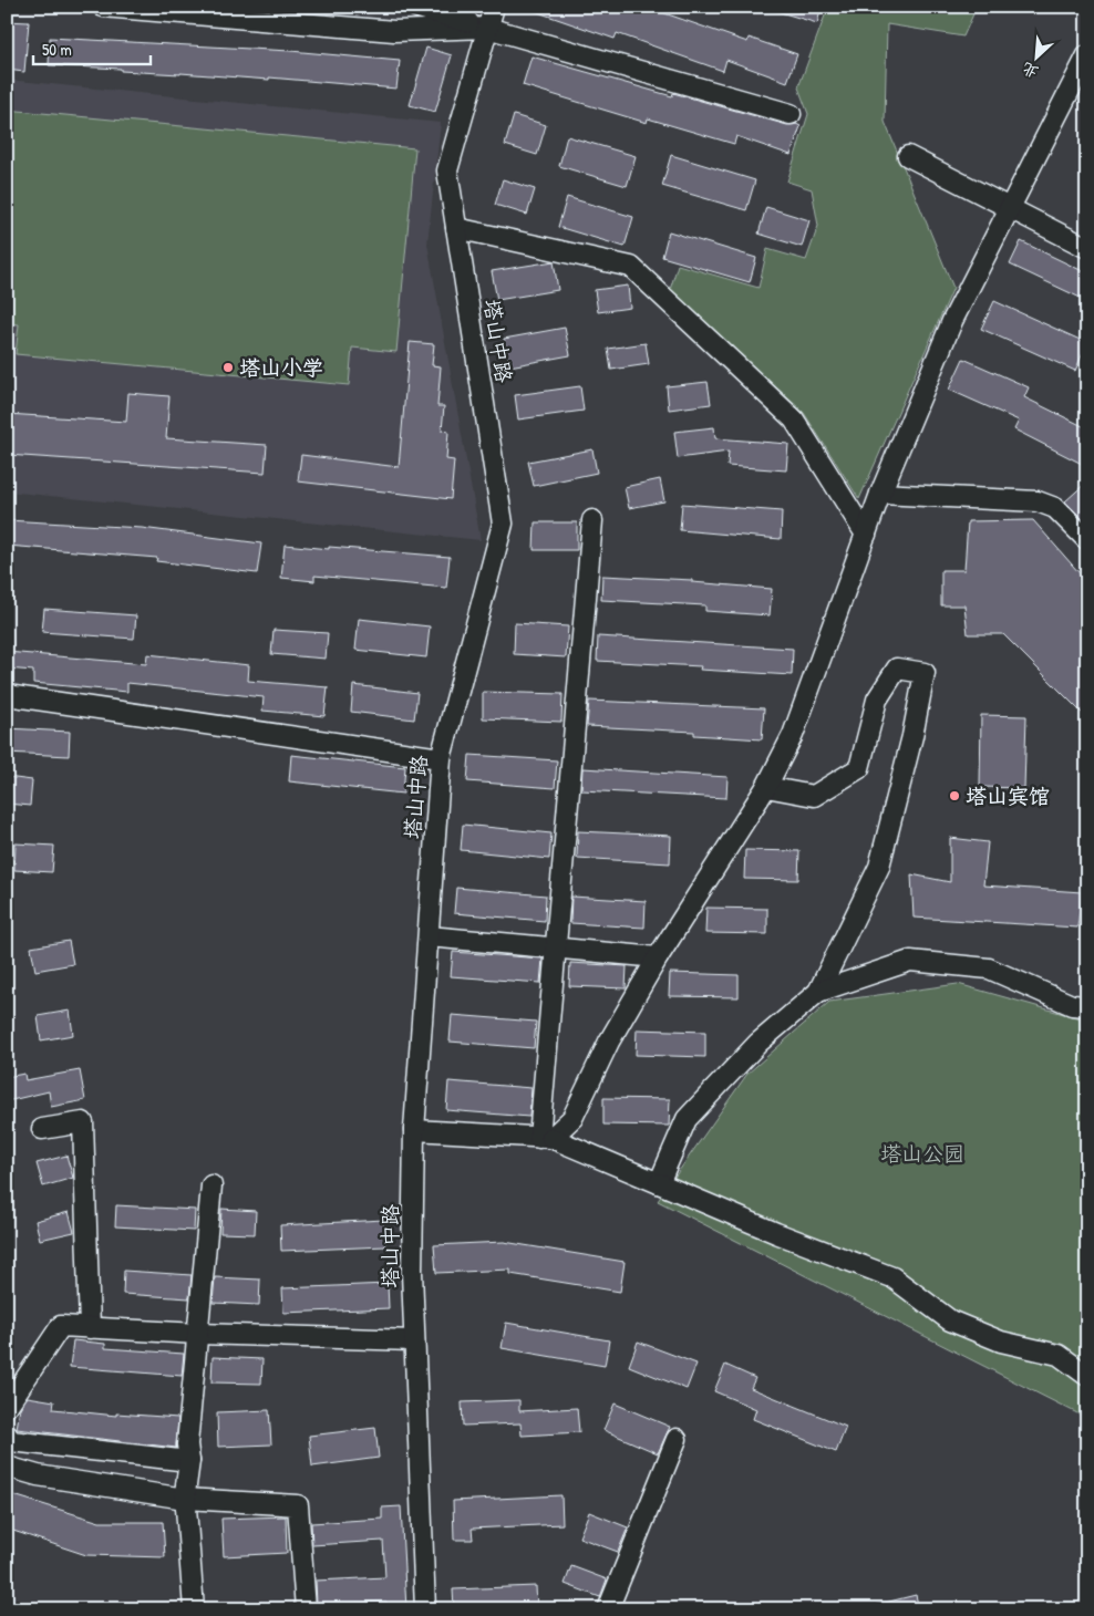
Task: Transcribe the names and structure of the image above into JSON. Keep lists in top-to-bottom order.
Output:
{
  "streets": {
    "street": ["塔山中路"]
  },
  "parks": ["塔山公园"],
  "places": ["塔山小学", "塔山宾馆"],
  "scale_bar": "50 m",
  "north": "bottom left"
}
